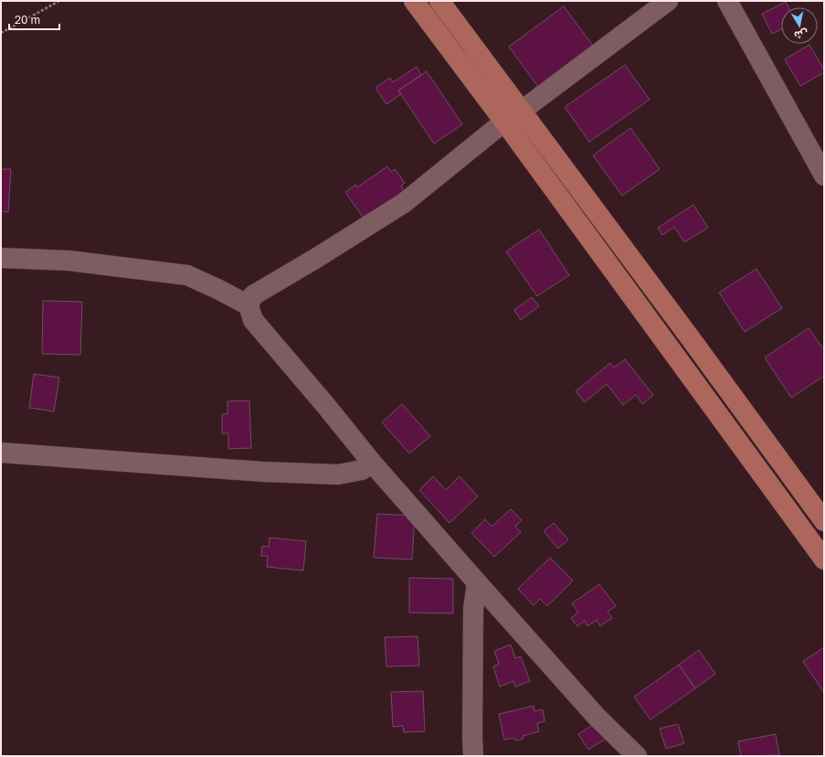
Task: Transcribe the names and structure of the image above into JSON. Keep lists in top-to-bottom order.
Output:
{
  "scale_bar": "20 m",
  "north": "bottom"
}
